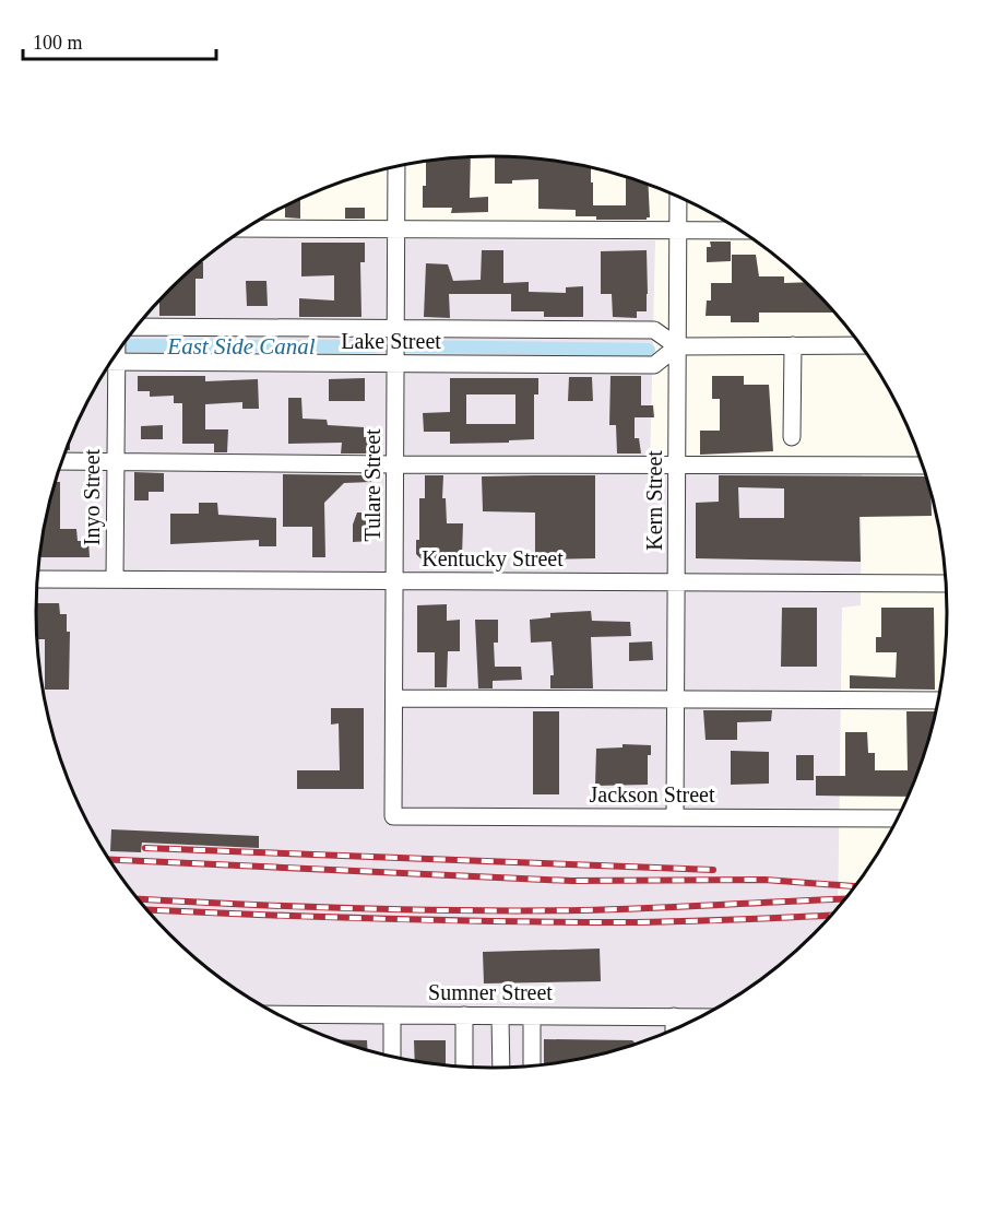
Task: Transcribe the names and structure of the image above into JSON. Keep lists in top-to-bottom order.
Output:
{
  "streets": {
    "street": [
      "Lake Street",
      "Tulare Street",
      "Inyo Street",
      "Kern Street",
      "Kentucky Street",
      "Jackson Street",
      "Sumner Street"
    ]
  },
  "crossings": [
    ["Lake Street", "Tulare Street"],
    ["Lake Street", "Inyo Street"],
    ["Lake Street", "Kern Street"],
    ["Tulare Street", "Kentucky Street"],
    ["Tulare Street", "Jackson Street"],
    ["Inyo Street", "Kentucky Street"],
    ["Kern Street", "Kentucky Street"],
    ["Kern Street", "Jackson Street"]
  ],
  "water": ["East Side Canal"],
  "scale_bar": "100 m"
}
